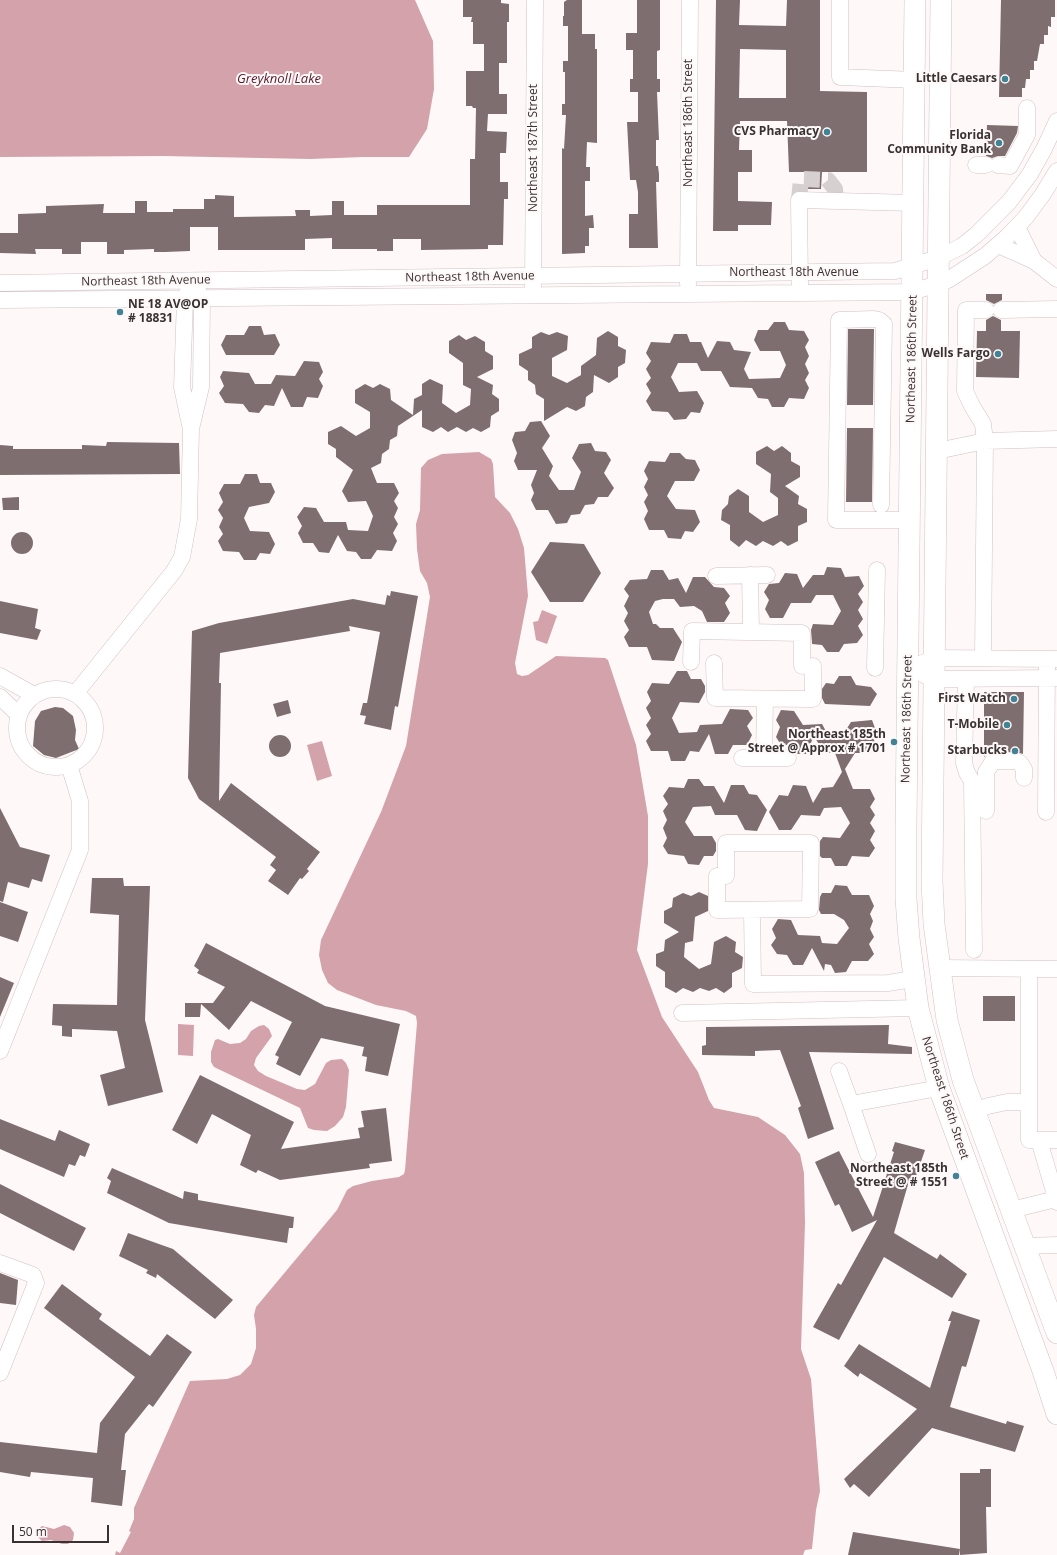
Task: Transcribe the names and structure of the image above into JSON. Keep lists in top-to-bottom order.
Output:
{
  "streets": {
    "main road": ["Northeast 186th Street"],
    "street": ["Northeast 187th Street", "Northeast 18th Avenue"]
  },
  "crossings": [
    ["Northeast 186th Street", "Northeast 18th Avenue"],
    ["Northeast 187th Street", "Northeast 18th Avenue"]
  ],
  "water": ["Greyknoll Lake"],
  "places": [
    "Little Caesars",
    "CVS Pharmacy",
    "Florida Community Bank",
    "NE 18 AV@OP # 18831",
    "Wells Fargo",
    "First Watch",
    "T-Mobile",
    "Northeast 185th Street @ Approx # 1701",
    "Starbucks",
    "Northeast 185th Street @ # 1551"
  ],
  "scale_bar": "50 m"
}
